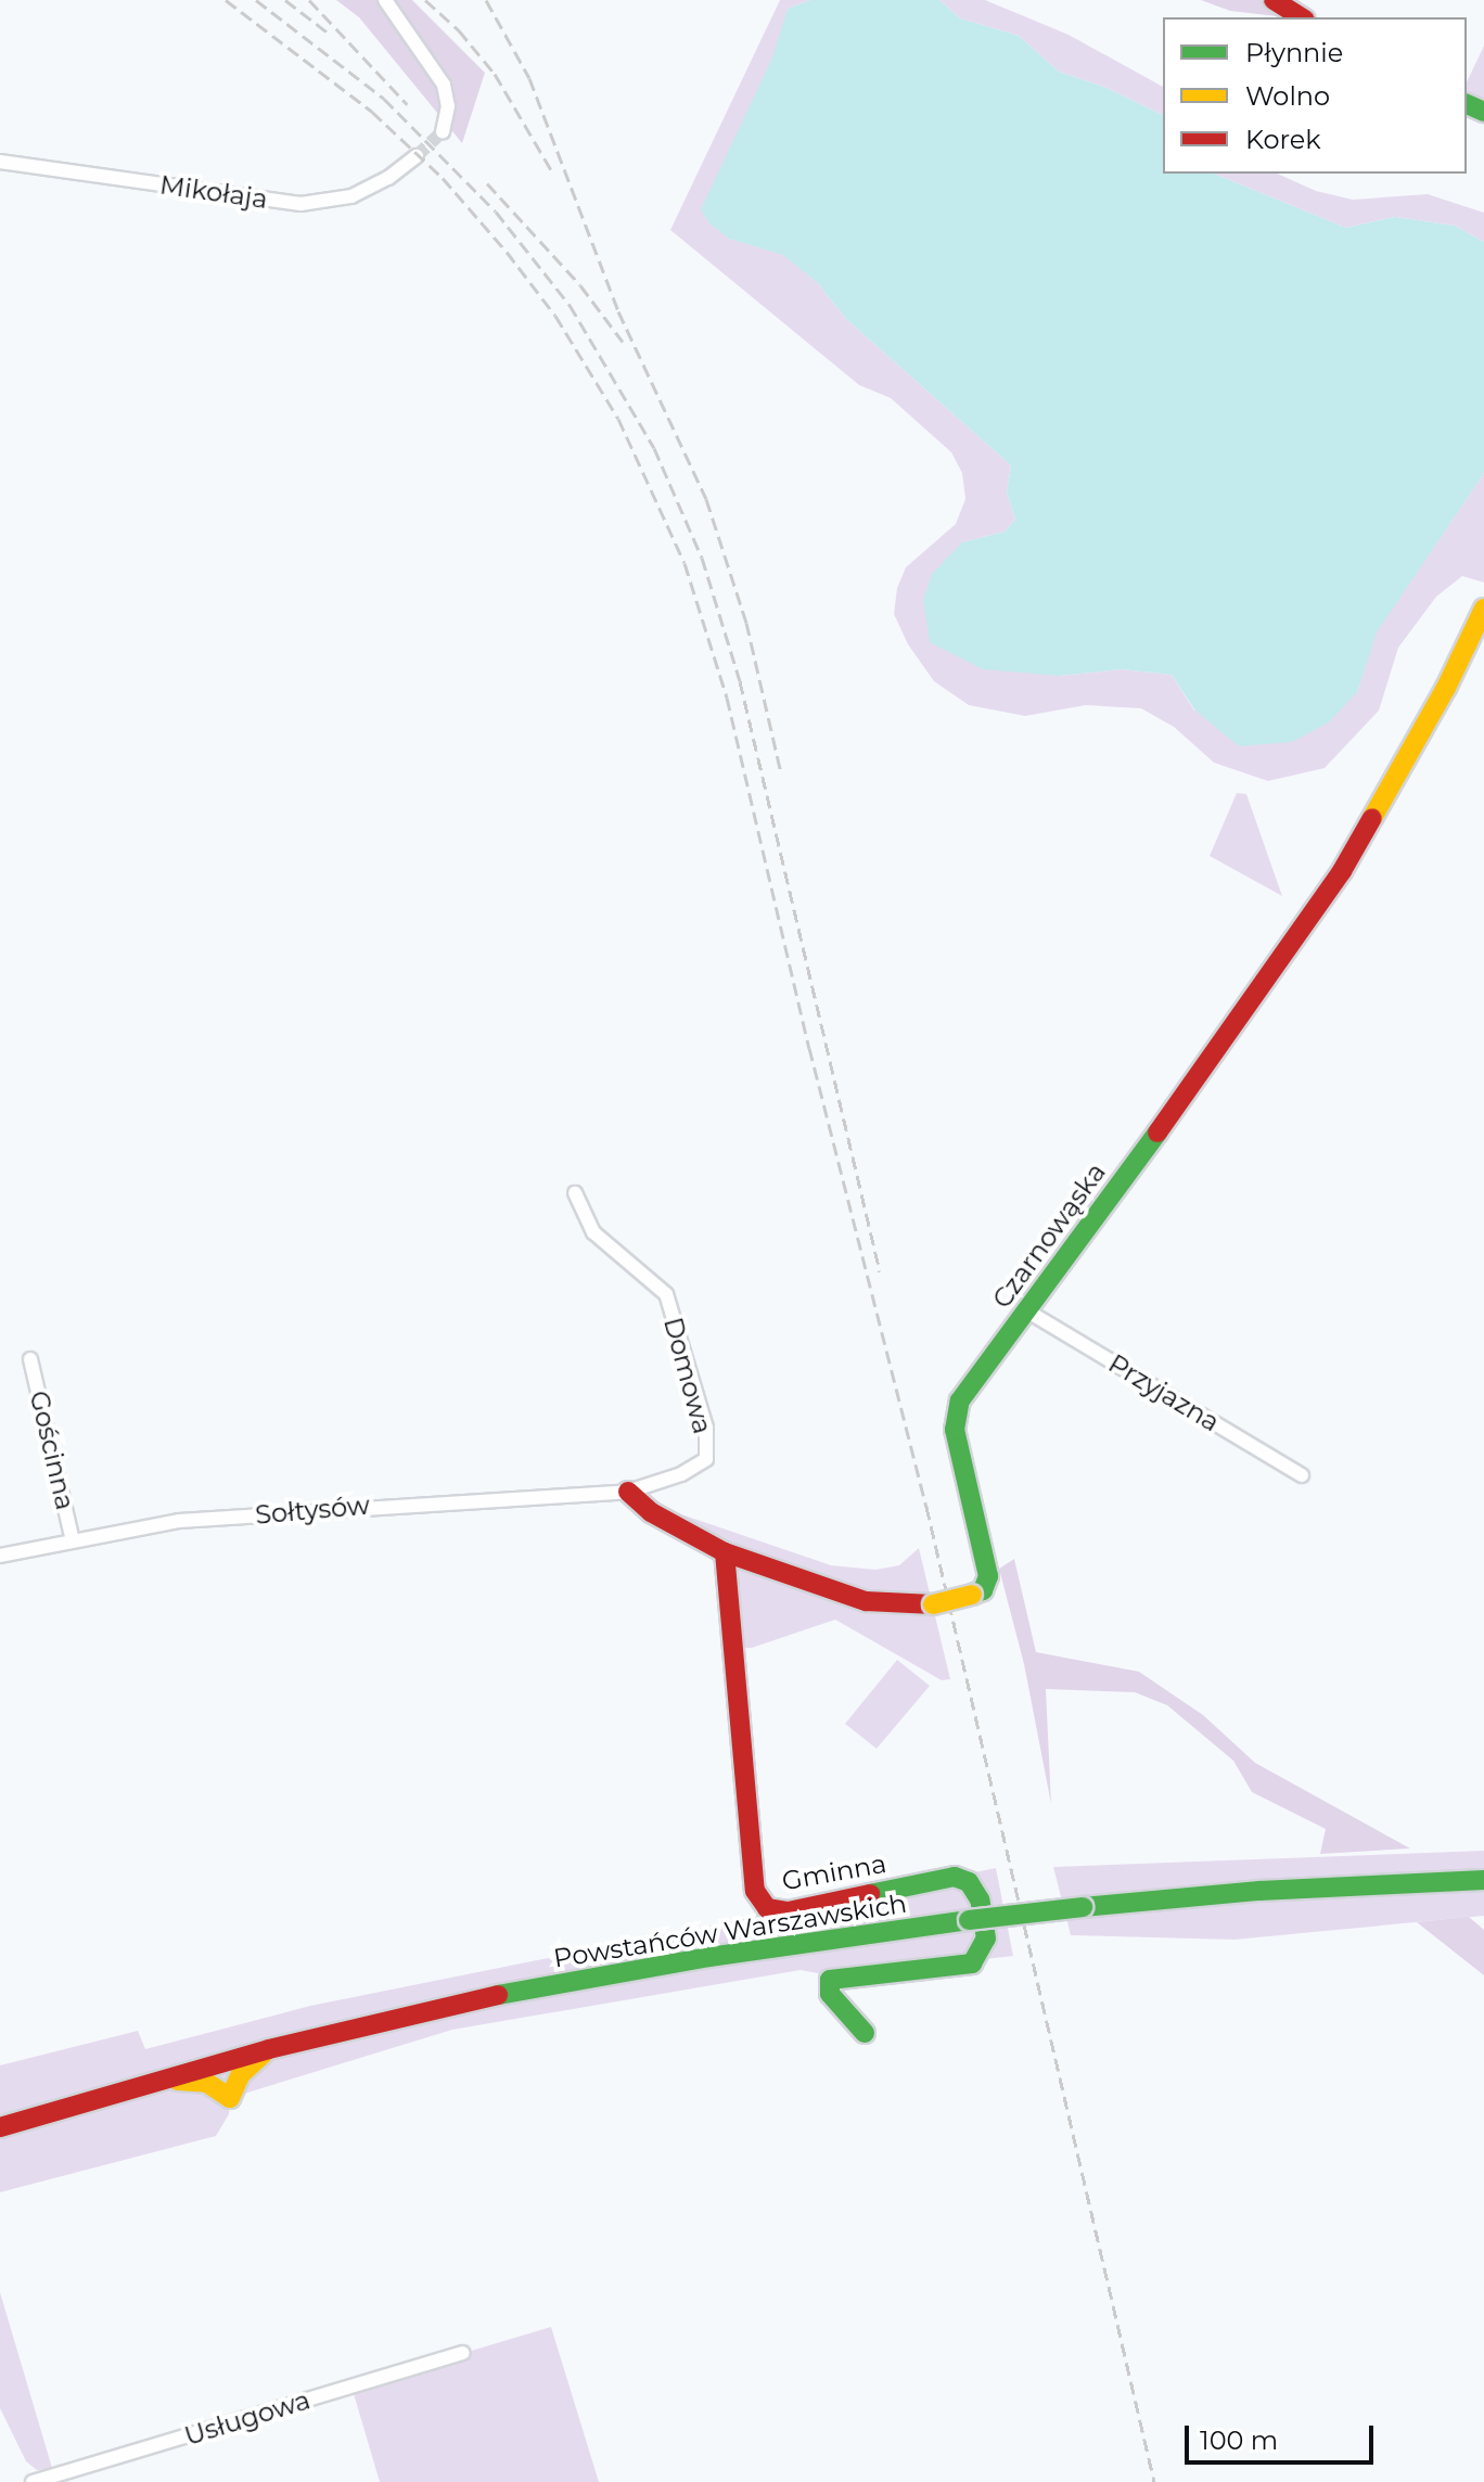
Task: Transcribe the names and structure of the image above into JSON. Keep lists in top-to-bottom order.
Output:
{
  "streets": {
    "street": [
      "Mikołaja",
      "Czarnowąska",
      "Domowa",
      "Przyjazna",
      "Gościnna",
      "Sołtysów",
      "Gminna",
      "Powstańców Warszawskich",
      "Usługowa"
    ]
  },
  "crossings": [
    ["Czarnowąska", "Domowa"],
    ["Czarnowąska", "Przyjazna"],
    ["Czarnowąska", "Sołtysów"],
    ["Czarnowąska", "Gminna"],
    ["Domowa", "Sołtysów"],
    ["Gościnna", "Sołtysów"]
  ],
  "legend": ["Płynnie", "Wolno", "Korek"],
  "scale_bar": "100 m"
}
